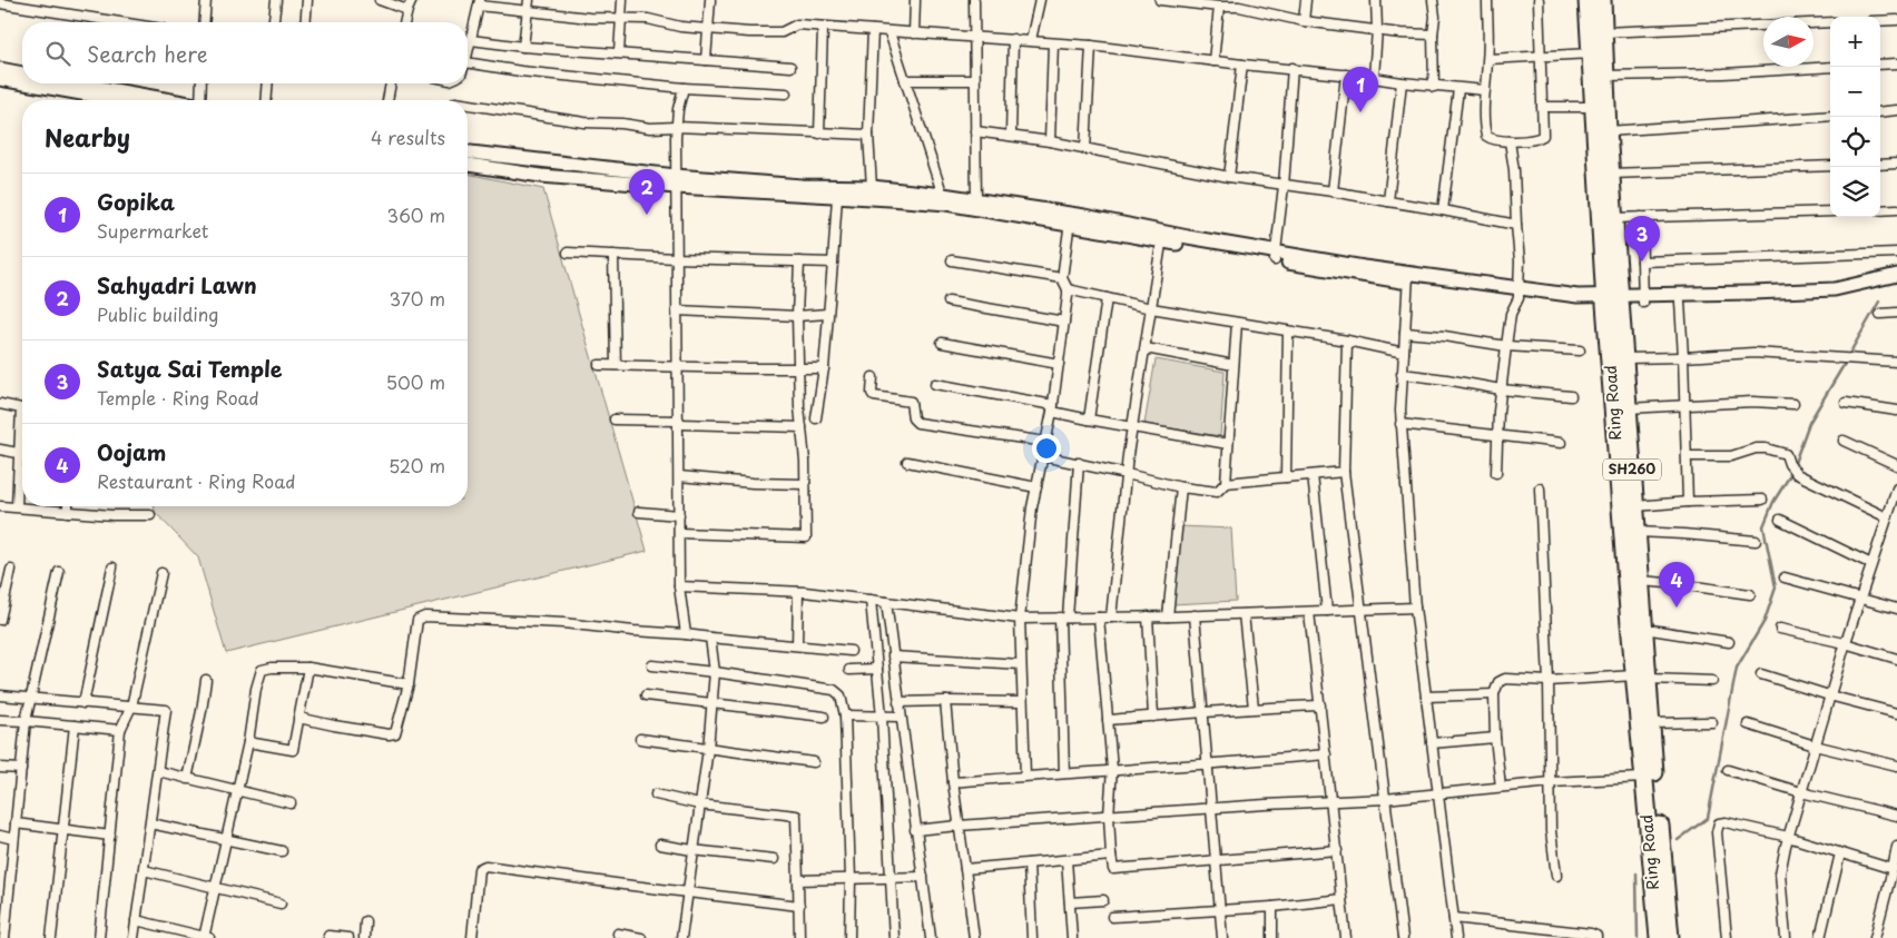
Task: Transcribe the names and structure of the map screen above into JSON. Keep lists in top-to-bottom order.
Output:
{
  "streets": {
    "highway": ["Ring Road", "SH260"]
  },
  "north": "right",
  "page": {
    "map_buttons": ["+", "−"],
    "search": "Search here",
    "pins": [
      "1",
      "2",
      "3",
      "4"
    ],
    "heading": ["Nearby", "4 results"],
    "list": [
      {
        "mark": "1",
        "name": "Gopika",
        "note": "Supermarket",
        "value": "360 m"
      },
      {
        "mark": "2",
        "name": "Sahyadri Lawn",
        "note": "Public building",
        "value": "370 m"
      },
      {
        "mark": "3",
        "name": "Satya Sai Temple",
        "note": "Temple · Ring Road",
        "value": "500 m"
      },
      {
        "mark": "4",
        "name": "Oojam",
        "note": "Restaurant · Ring Road",
        "value": "520 m"
      }
    ]
  }
}
